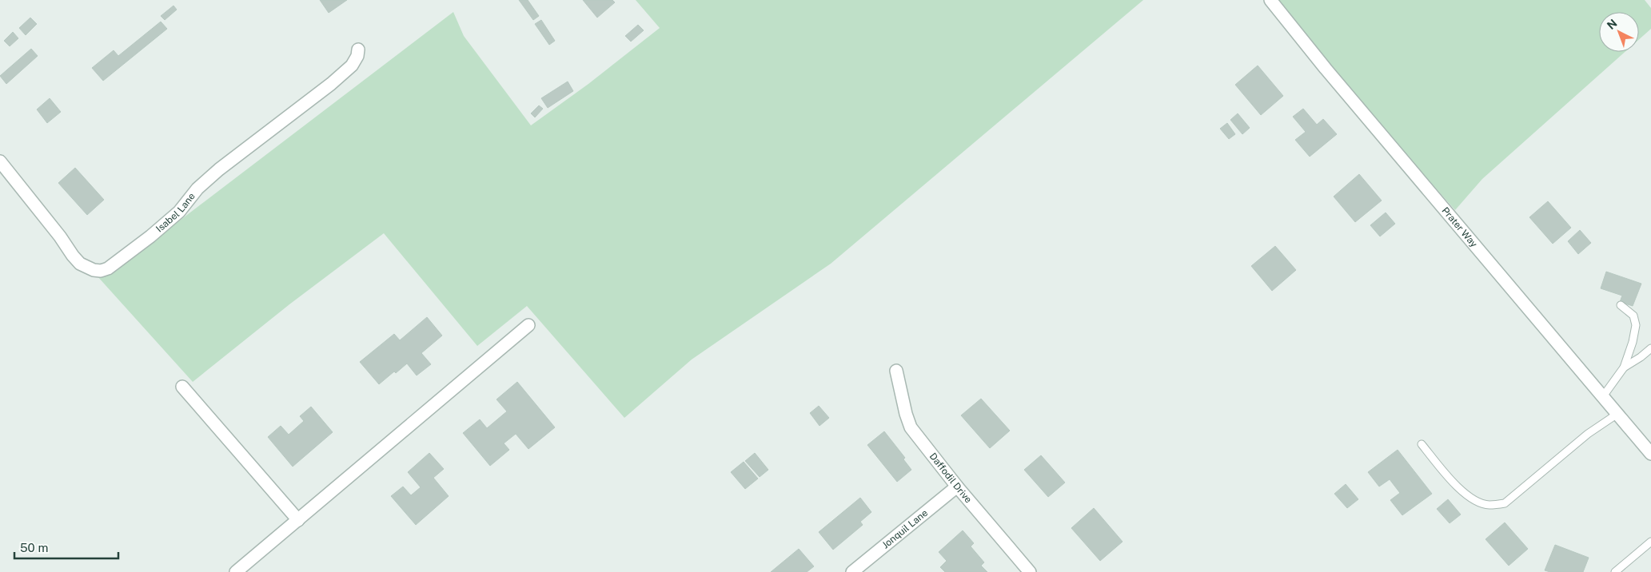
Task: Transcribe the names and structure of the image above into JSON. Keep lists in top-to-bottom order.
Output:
{
  "streets": {
    "street": [
      "Isabel Lane",
      "Prater Way",
      "Daffodil Drive",
      "Jonquil Lane"
    ]
  },
  "crossings": [
    ["Daffodil Drive", "Jonquil Lane"]
  ],
  "scale_bar": "50 m",
  "north": "top left"
}
